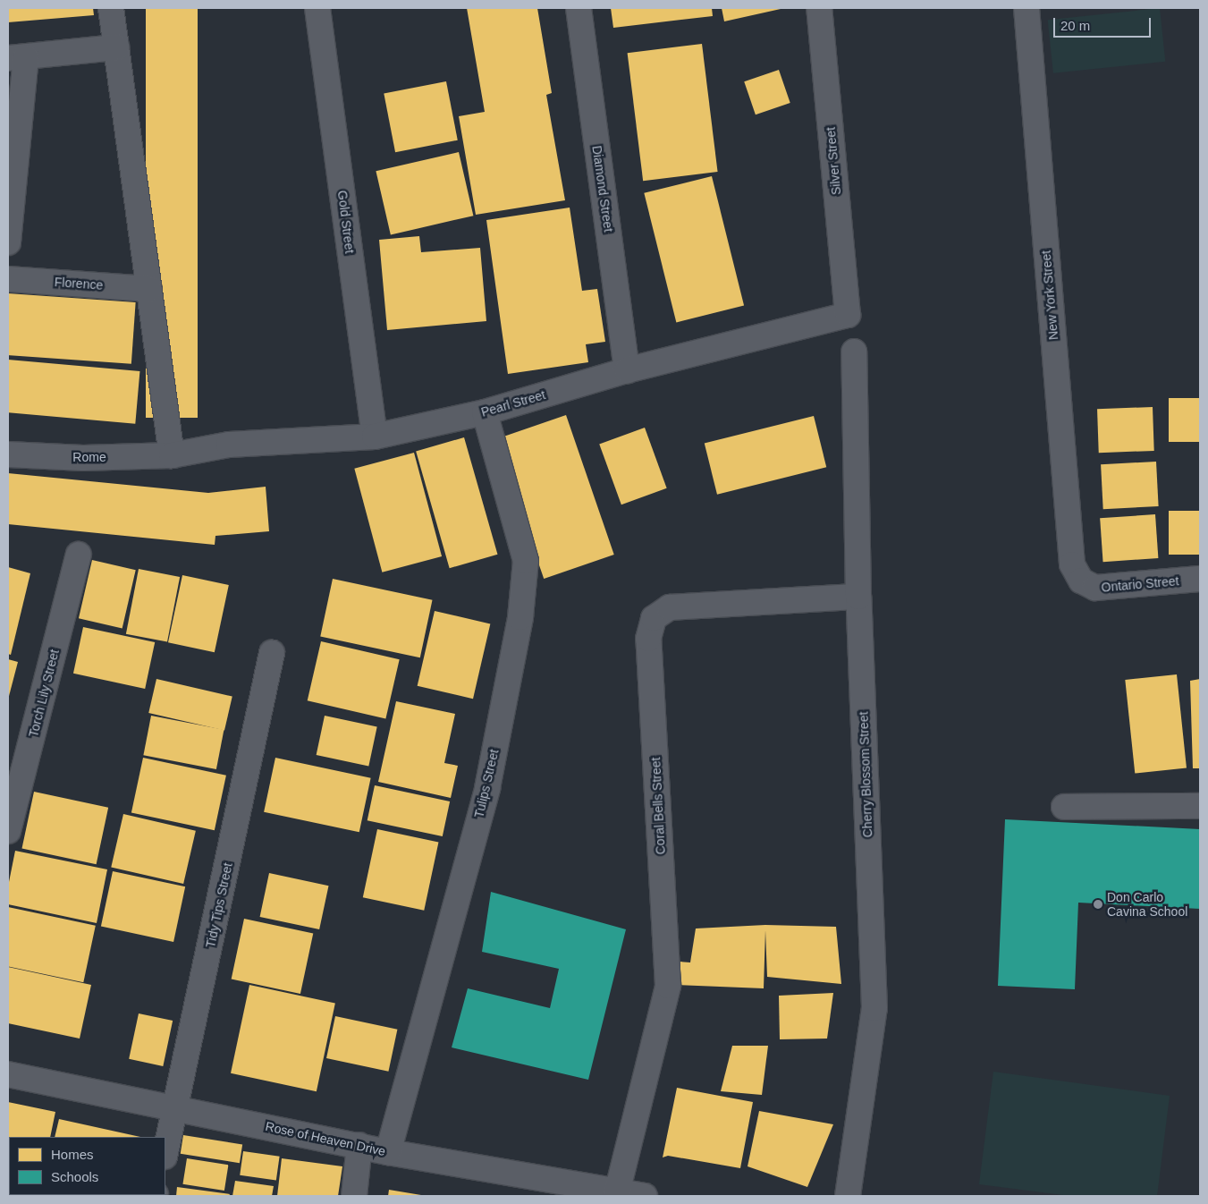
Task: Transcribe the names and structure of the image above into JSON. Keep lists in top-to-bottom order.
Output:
{
  "streets": {
    "street": [
      "Silver Street",
      "Diamond Street",
      "Gold Street",
      "Florence",
      "New York Street",
      "Pearl Street",
      "Rome",
      "Ontario Street",
      "Torch Lily Street",
      "Cherry Blossom Street",
      "Tulips Street",
      "Coral Bells Street",
      "Tidy Tips Street",
      "Rose of Heaven Drive"
    ]
  },
  "crossings": [
    ["Silver Street", "Pearl Street"],
    ["Diamond Street", "Pearl Street"],
    ["Gold Street", "Pearl Street"],
    ["New York Street", "Ontario Street"],
    ["Pearl Street", "Rome"],
    ["Pearl Street", "Tulips Street"],
    ["Cherry Blossom Street", "Coral Bells Street"],
    ["Tulips Street", "Rose of Heaven Drive"],
    ["Coral Bells Street", "Rose of Heaven Drive"],
    ["Tidy Tips Street", "Rose of Heaven Drive"]
  ],
  "places": ["Don Carlo Cavina School"],
  "legend": ["Homes", "Schools"],
  "scale_bar": "20 m"
}
